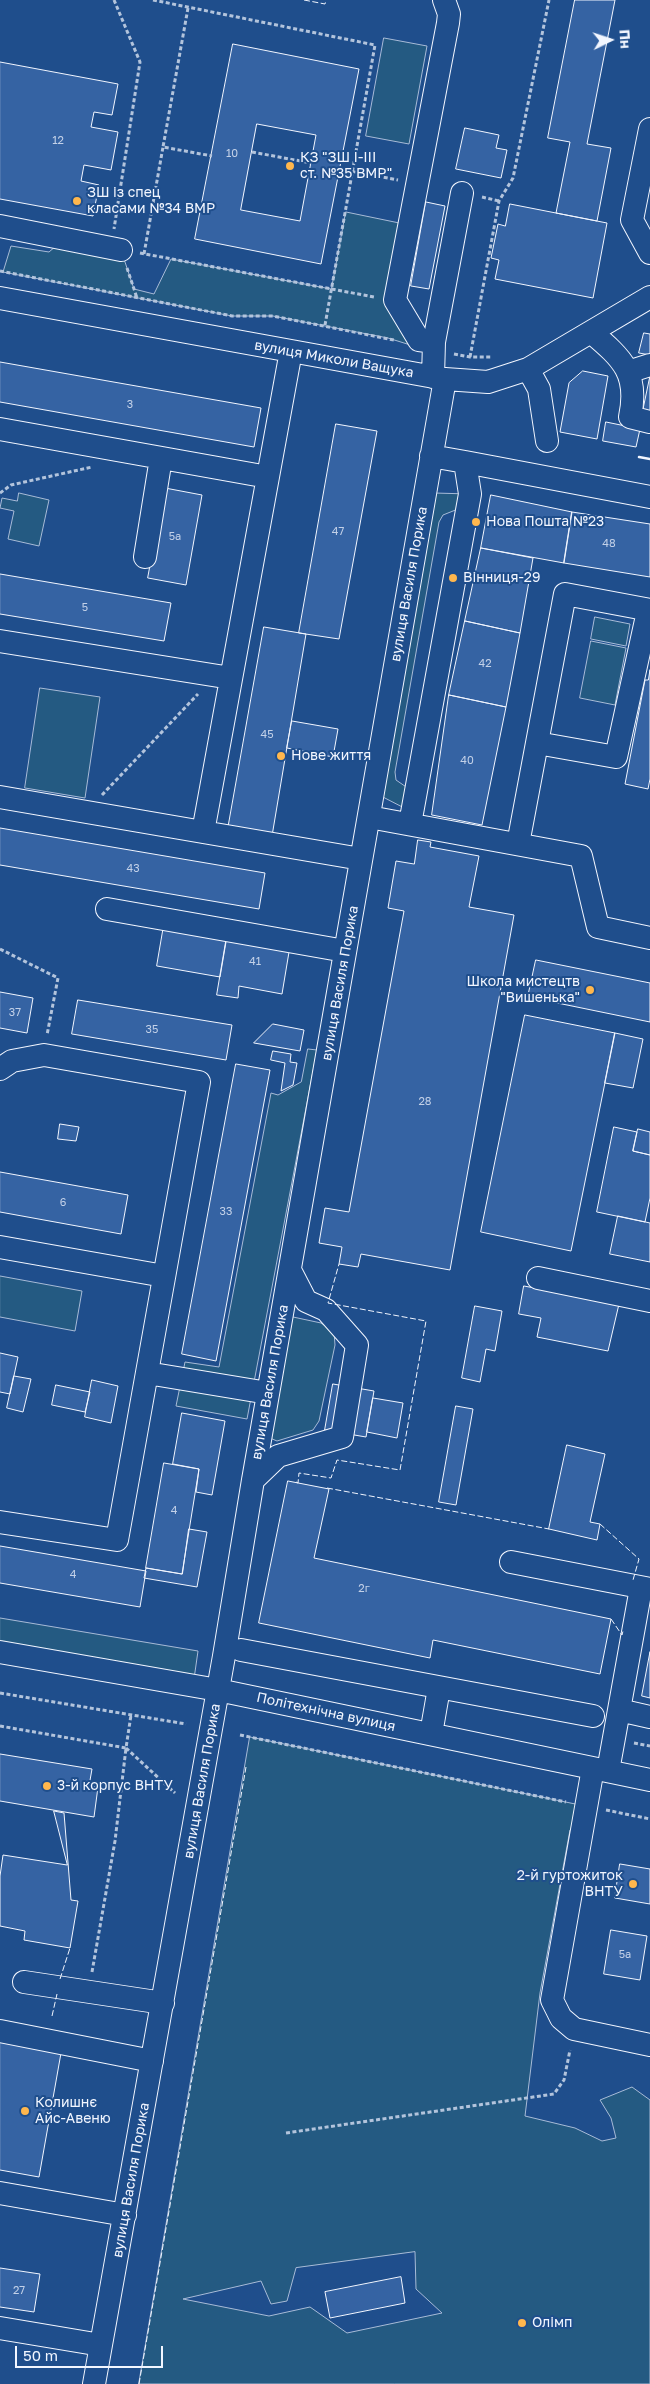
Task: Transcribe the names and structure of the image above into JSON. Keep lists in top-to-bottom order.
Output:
{
  "streets": {
    "street": ["вулиця Миколи Ващука", "вулиця Василя Порика", "Політехнічна вулиця"]
  },
  "crossings": [
    ["вулиця Миколи Ващука", "вулиця Василя Порика"],
    ["вулиця Василя Порика", "Політехнічна вулиця"]
  ],
  "places": [
    "КЗ \"ЗШ І-ІІІ ст. №35 ВМР\"",
    "ЗШ із спец класами №34 ВМР",
    "Нова Пошта №23",
    "Вінниця-29",
    "Нове життя",
    "Школа мистецтв \"Вишенька\"",
    "3-й корпус ВНТУ",
    "2-й гуртожиток ВНТУ",
    "Колишнє Айс-Авеню",
    "Олімп"
  ],
  "house_numbers": [
    "12",
    "10",
    "3",
    "47",
    "5а",
    "48",
    "5",
    "42",
    "45",
    "40",
    "43",
    "41",
    "37",
    "35",
    "28",
    "6",
    "33",
    "4",
    "4",
    "2г",
    "5а",
    "27"
  ],
  "scale_bar": "50 m",
  "north": "right"
}
